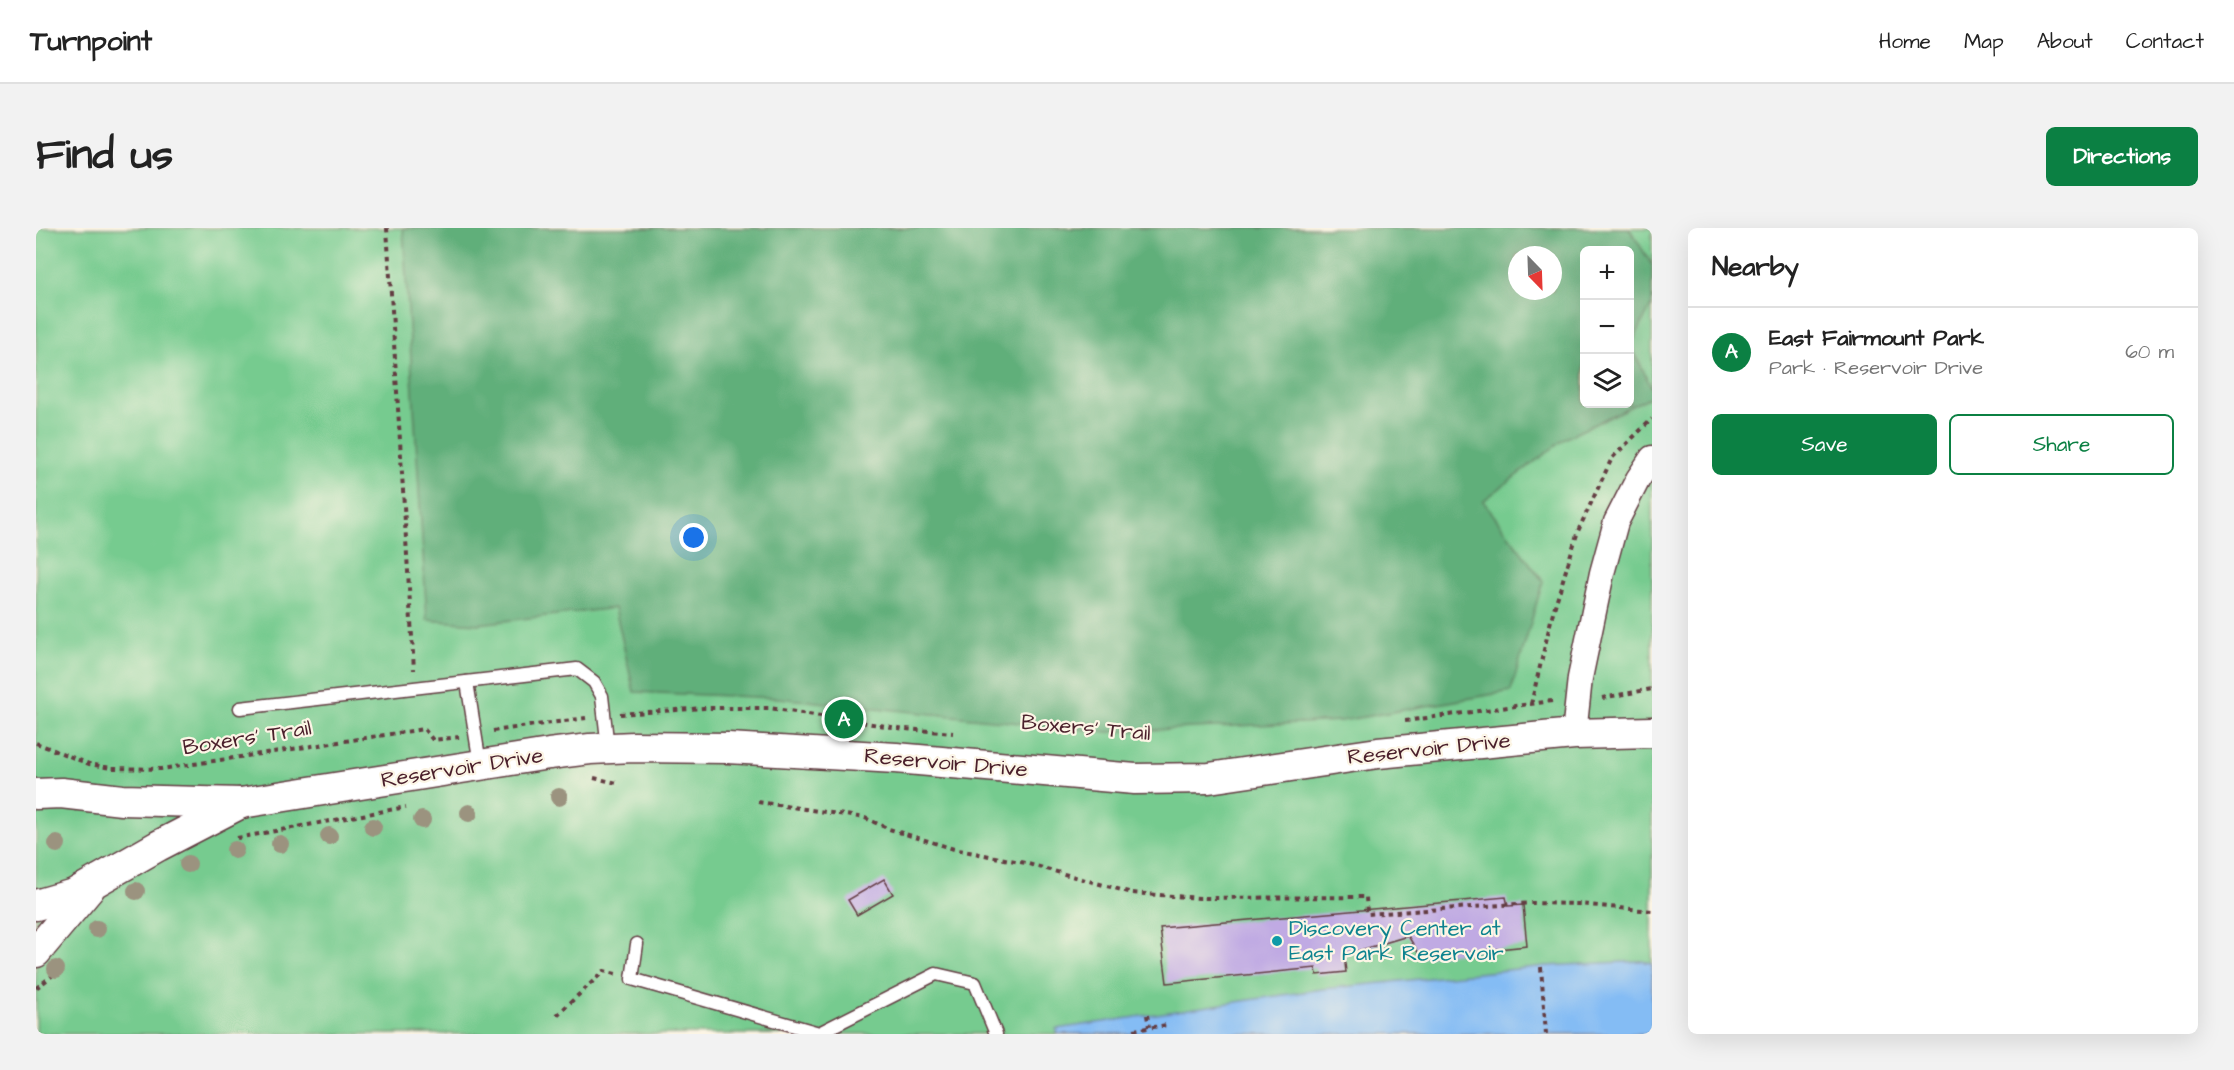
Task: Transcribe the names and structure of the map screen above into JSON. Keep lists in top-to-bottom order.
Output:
{
  "streets": {
    "street": ["Reservoir Drive"],
    "path": ["Boxers' Trail"]
  },
  "places": ["Discovery Center at East Park Reservoir"],
  "north": "bottom right",
  "page": {
    "header": "Turnpoint",
    "nav": [
      "Home",
      "Map",
      "About",
      "Contact"
    ],
    "title": "Find us",
    "buttons": [
      "Directions",
      ["Save", "Share"]
    ],
    "heading": "Nearby",
    "map_buttons": ["+", "−"],
    "list": [
      {
        "mark": "A",
        "name": "East Fairmount Park",
        "note": "Park · Reservoir Drive",
        "value": "60 m"
      }
    ],
    "pins": "A"
  }
}
